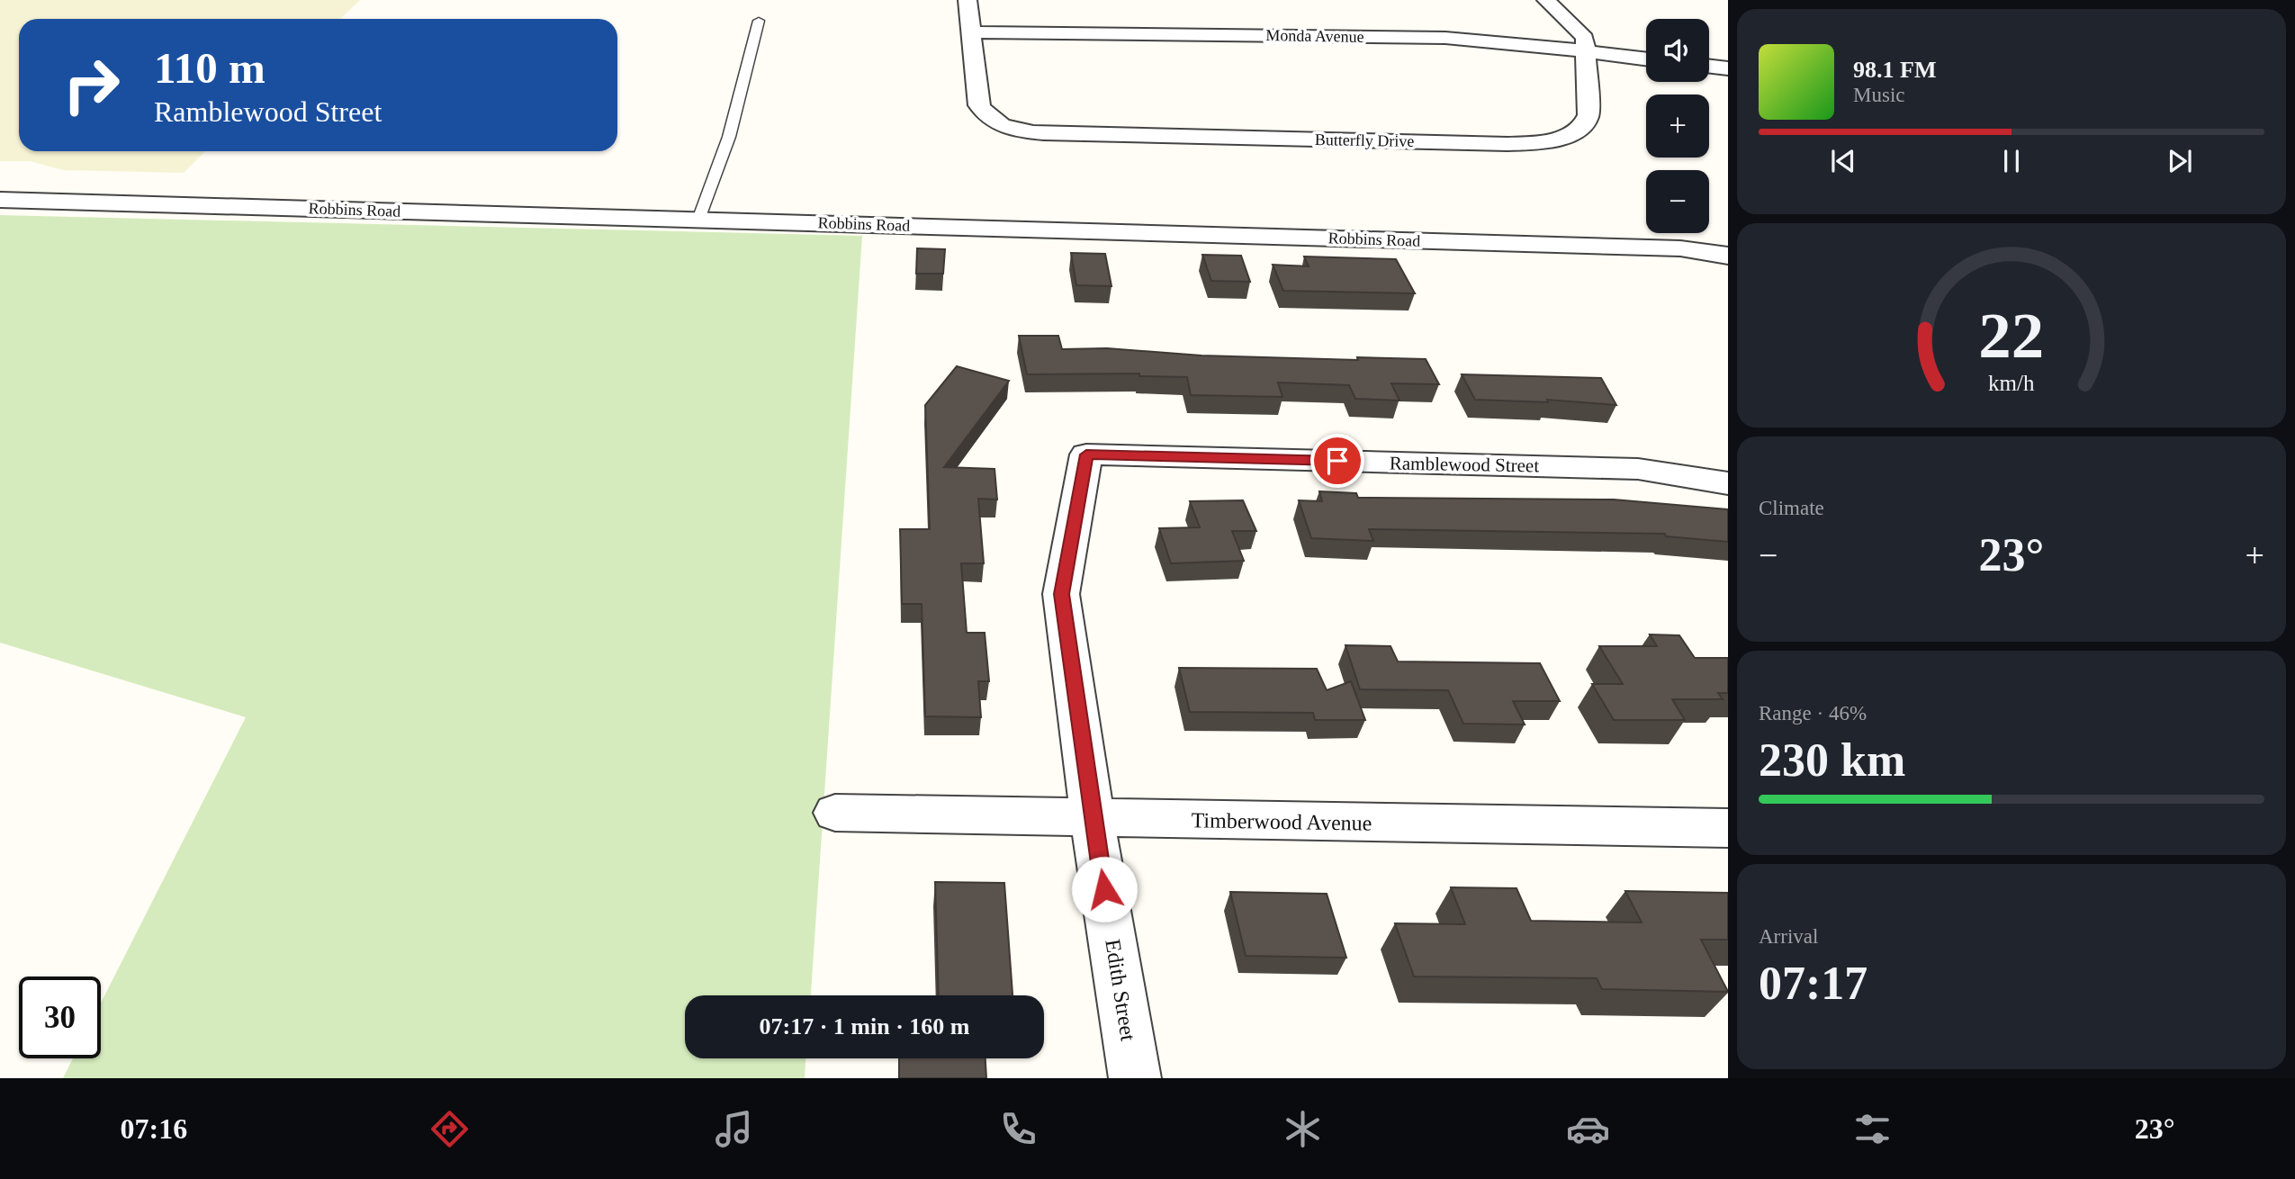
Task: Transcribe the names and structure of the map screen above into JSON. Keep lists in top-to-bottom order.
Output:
{
  "streets": {
    "street": [
      "Monda Avenue",
      "Butterfly Drive",
      "Robbins Road",
      "Ramblewood Street",
      "Timberwood Avenue",
      "Edith Street"
    ]
  },
  "crossings": [
    ["Monda Avenue", "Butterfly Drive"],
    ["Ramblewood Street", "Edith Street"],
    ["Timberwood Avenue", "Edith Street"]
  ],
  "page": {
    "map_buttons": ["+", "−"],
    "turn": ["110 m", "Ramblewood Street"],
    "song": ["98.1 FM", "Music"],
    "tile": [
      "Climate",
      ["Range · 46%", "230 km"],
      ["Arrival", "07:17"]
    ],
    "heat": ["−", "23°", "+"],
    "limit": "30",
    "trip": "07:17 · 1 min · 160 m",
    "tabs": ["07:16", "23°"],
    "gauge": ["22", "km/h"]
  }
}
